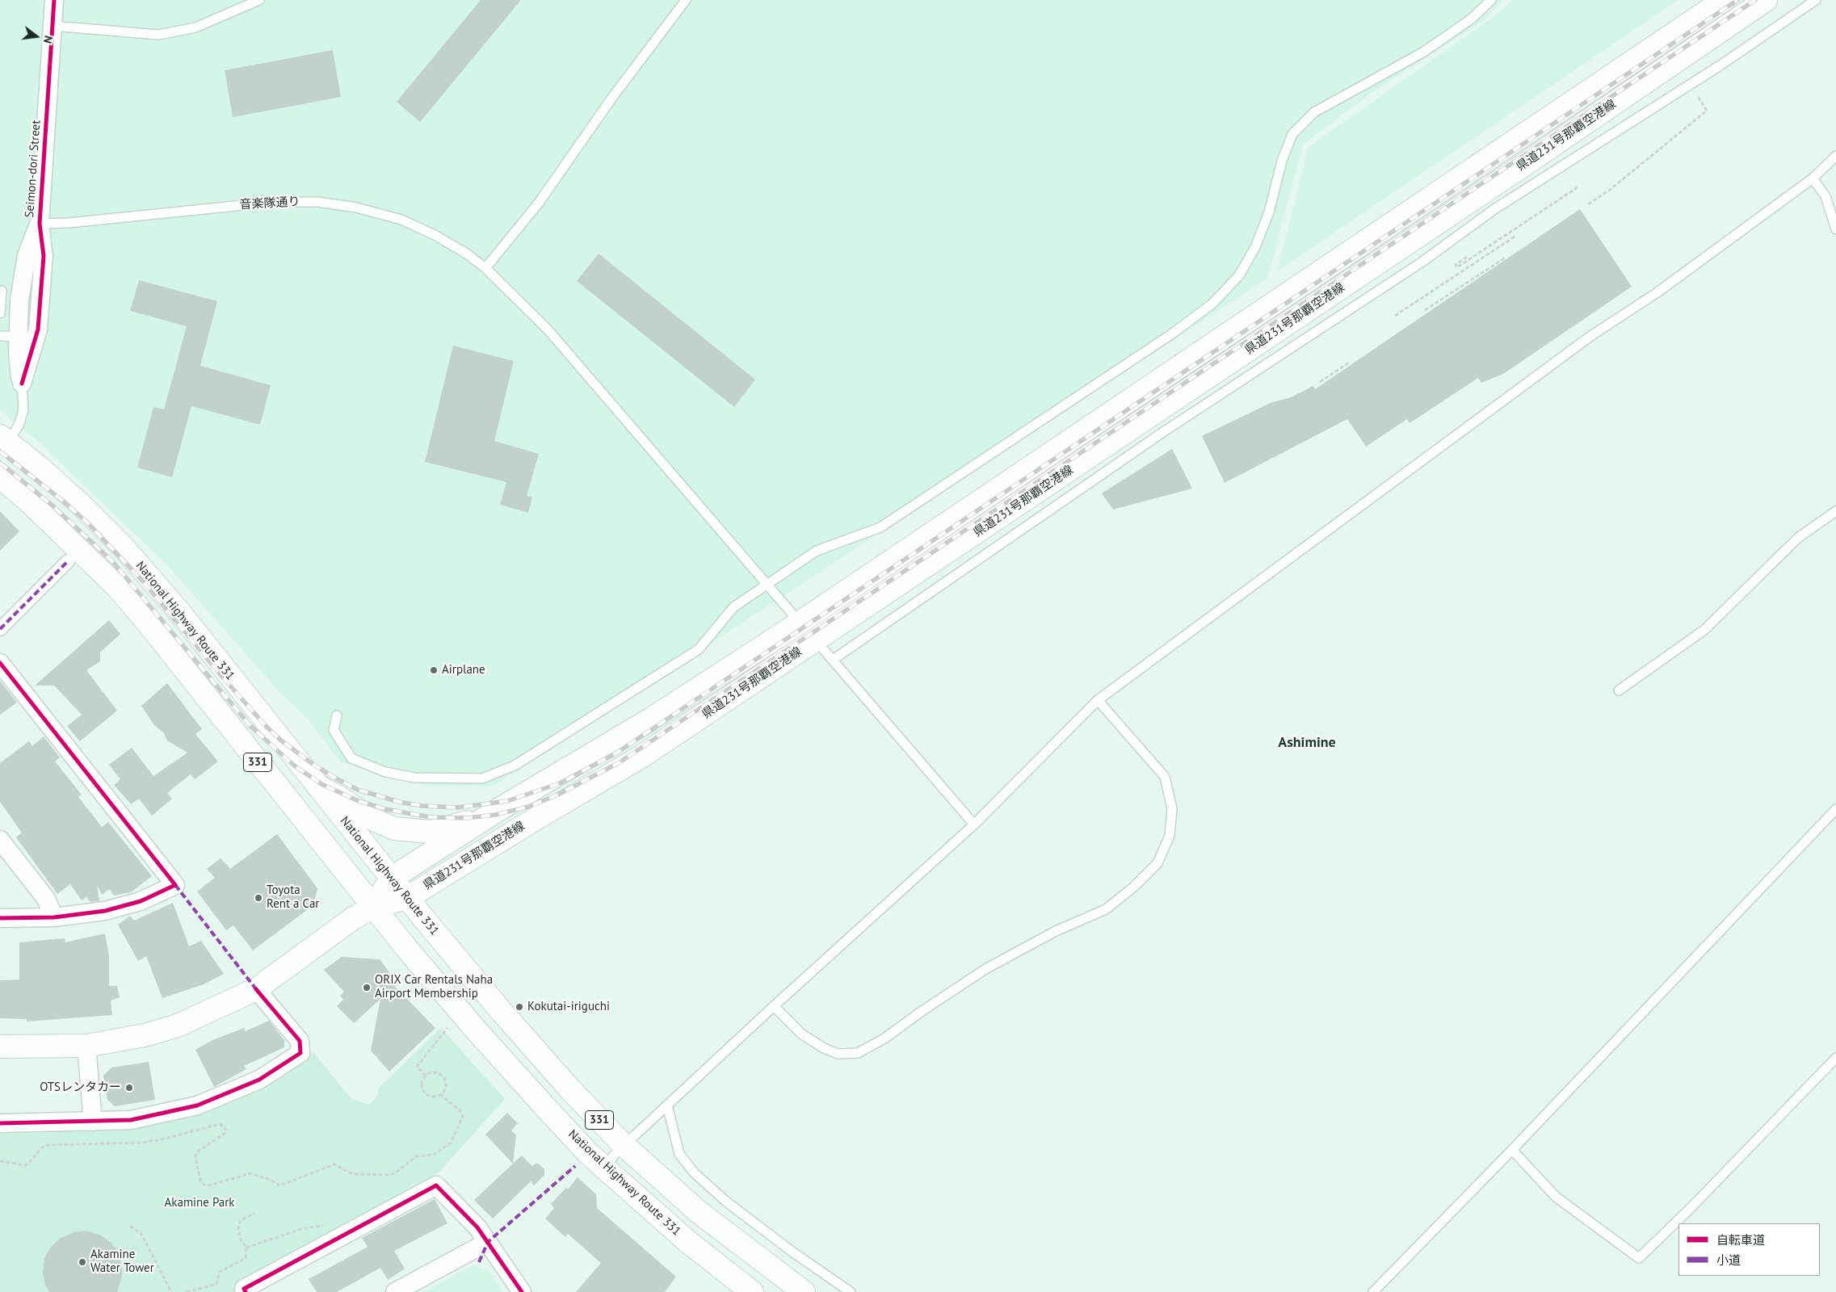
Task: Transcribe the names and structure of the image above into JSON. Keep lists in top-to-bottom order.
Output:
{
  "streets": {
    "main road": ["県道231号那覇空港線", "National Highway Route 331", "331"],
    "street": ["Seimon-dori Street"],
    "lane": ["音楽隊通り"]
  },
  "crossings": [
    ["県道231号那覇空港線", "音楽隊通り"],
    ["県道231号那覇空港線", "National Highway Route 331"],
    ["Seimon-dori Street", "音楽隊通り"]
  ],
  "districts": ["Ashimine"],
  "parks": ["Akamine Park"],
  "places": [
    "Airplane",
    "Toyota Rent a Car",
    "ORIX Car Rentals Naha Airport Membership",
    "Kokutai-iriguchi",
    "OTSレンタカー",
    "Akamine Water Tower"
  ],
  "legend": ["自転車道", "小道"],
  "north": "right"
}
